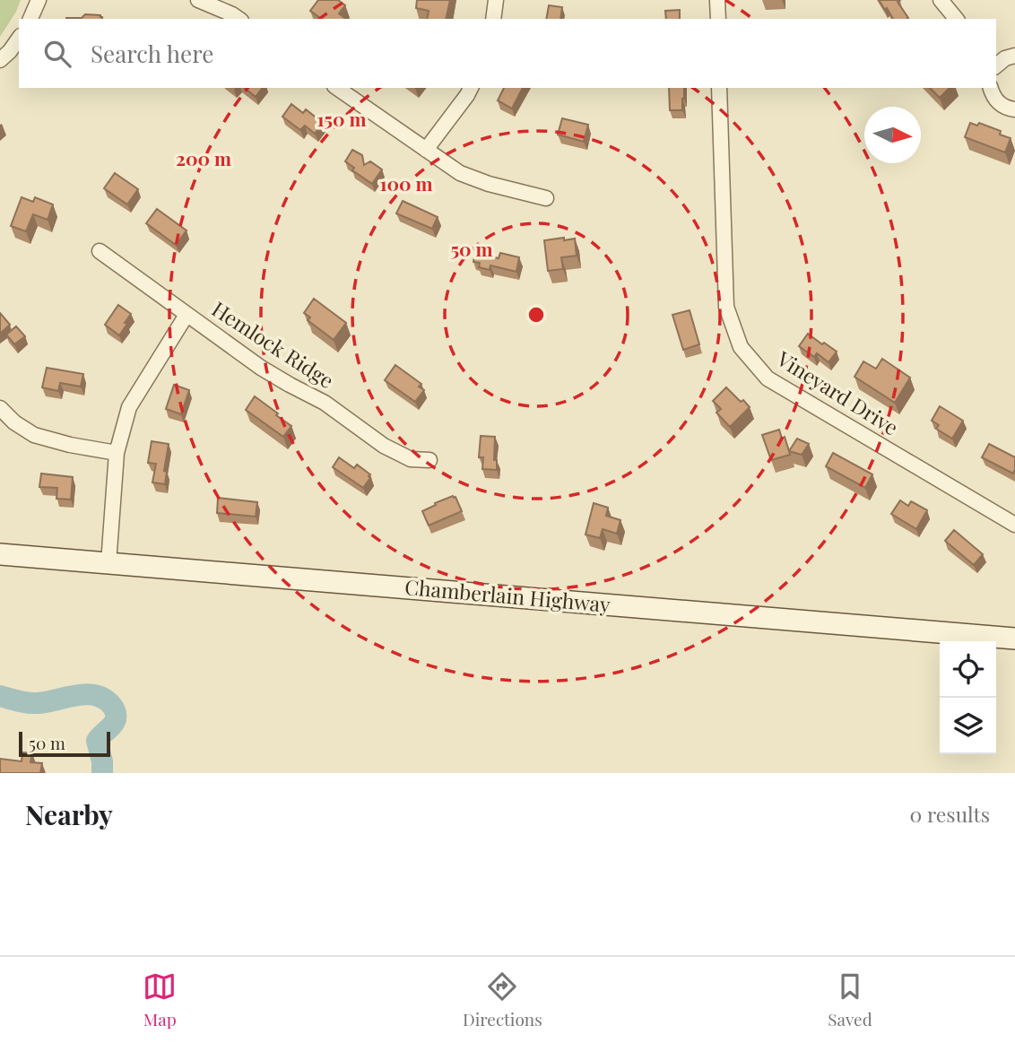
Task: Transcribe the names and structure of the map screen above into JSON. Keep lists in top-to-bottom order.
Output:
{
  "streets": {
    "main road": ["Chamberlain Highway"],
    "street": ["Hemlock Ridge", "Vineyard Drive"]
  },
  "scale_bar": "50 m",
  "north": "right",
  "page": {
    "search": "Search here",
    "scale": "50 m",
    "heading": ["Nearby", "0 results"],
    "nav": ["Map", "Directions", "Saved"]
  },
  "rings": [
    "150 m",
    "200 m",
    "100 m",
    "50 m"
  ]
}
